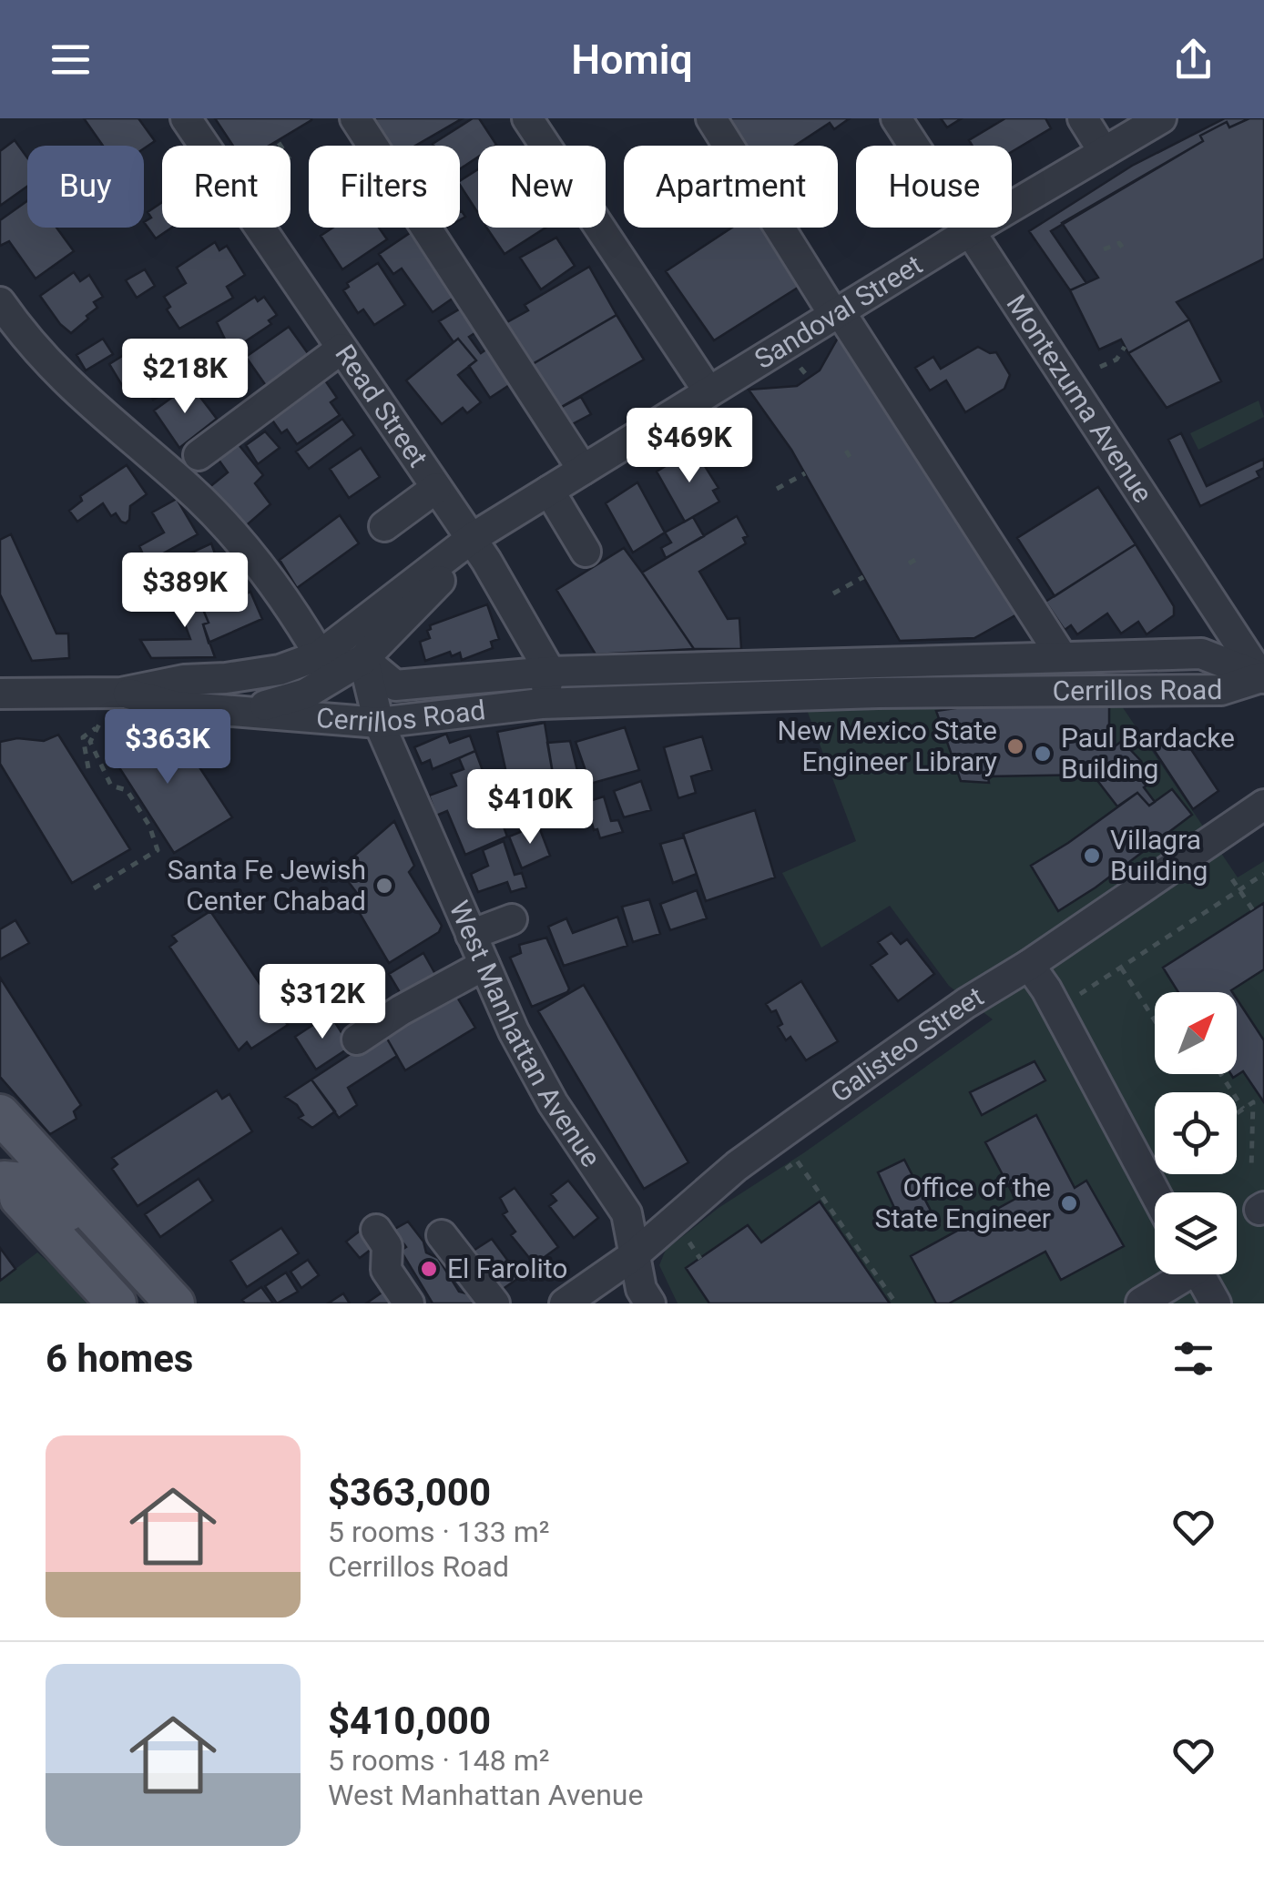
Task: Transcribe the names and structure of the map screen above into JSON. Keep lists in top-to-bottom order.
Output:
{
  "streets": {
    "street": [
      "Sandoval Street",
      "Montezuma Avenue",
      "Read Street",
      "Cerrillos Road",
      "West Manhattan Avenue",
      "Galisteo Street"
    ]
  },
  "crossings": [
    ["Sandoval Street", "Montezuma Avenue"],
    ["Sandoval Street", "Read Street"],
    ["Sandoval Street", "Cerrillos Road"],
    ["Sandoval Street", "West Manhattan Avenue"],
    ["Montezuma Avenue", "Cerrillos Road"],
    ["Read Street", "Cerrillos Road"],
    ["Cerrillos Road", "West Manhattan Avenue"],
    ["West Manhattan Avenue", "Galisteo Street"]
  ],
  "places": [
    "New Mexico State Engineer Library",
    "Paul Bardacke Building",
    "Villagra Building",
    "Santa Fe Jewish Center Chabad",
    "Office of the State Engineer",
    "El Farolito"
  ],
  "north": "top right",
  "page": {
    "header": "Homiq",
    "chip": [
      "Buy",
      "Rent",
      "Filters",
      "New",
      "Apartment",
      "House"
    ],
    "price": [
      "$218K",
      "$469K",
      "$389K",
      "$363K",
      "$410K",
      "$312K"
    ],
    "heading": "6 homes",
    "list": [
      {
        "name": "$363,000",
        "note": "5 rooms · 133 m² · Cerrillos Road"
      },
      {
        "name": "$410,000",
        "note": "5 rooms · 148 m² · West Manhattan Avenue"
      }
    ]
  }
}
